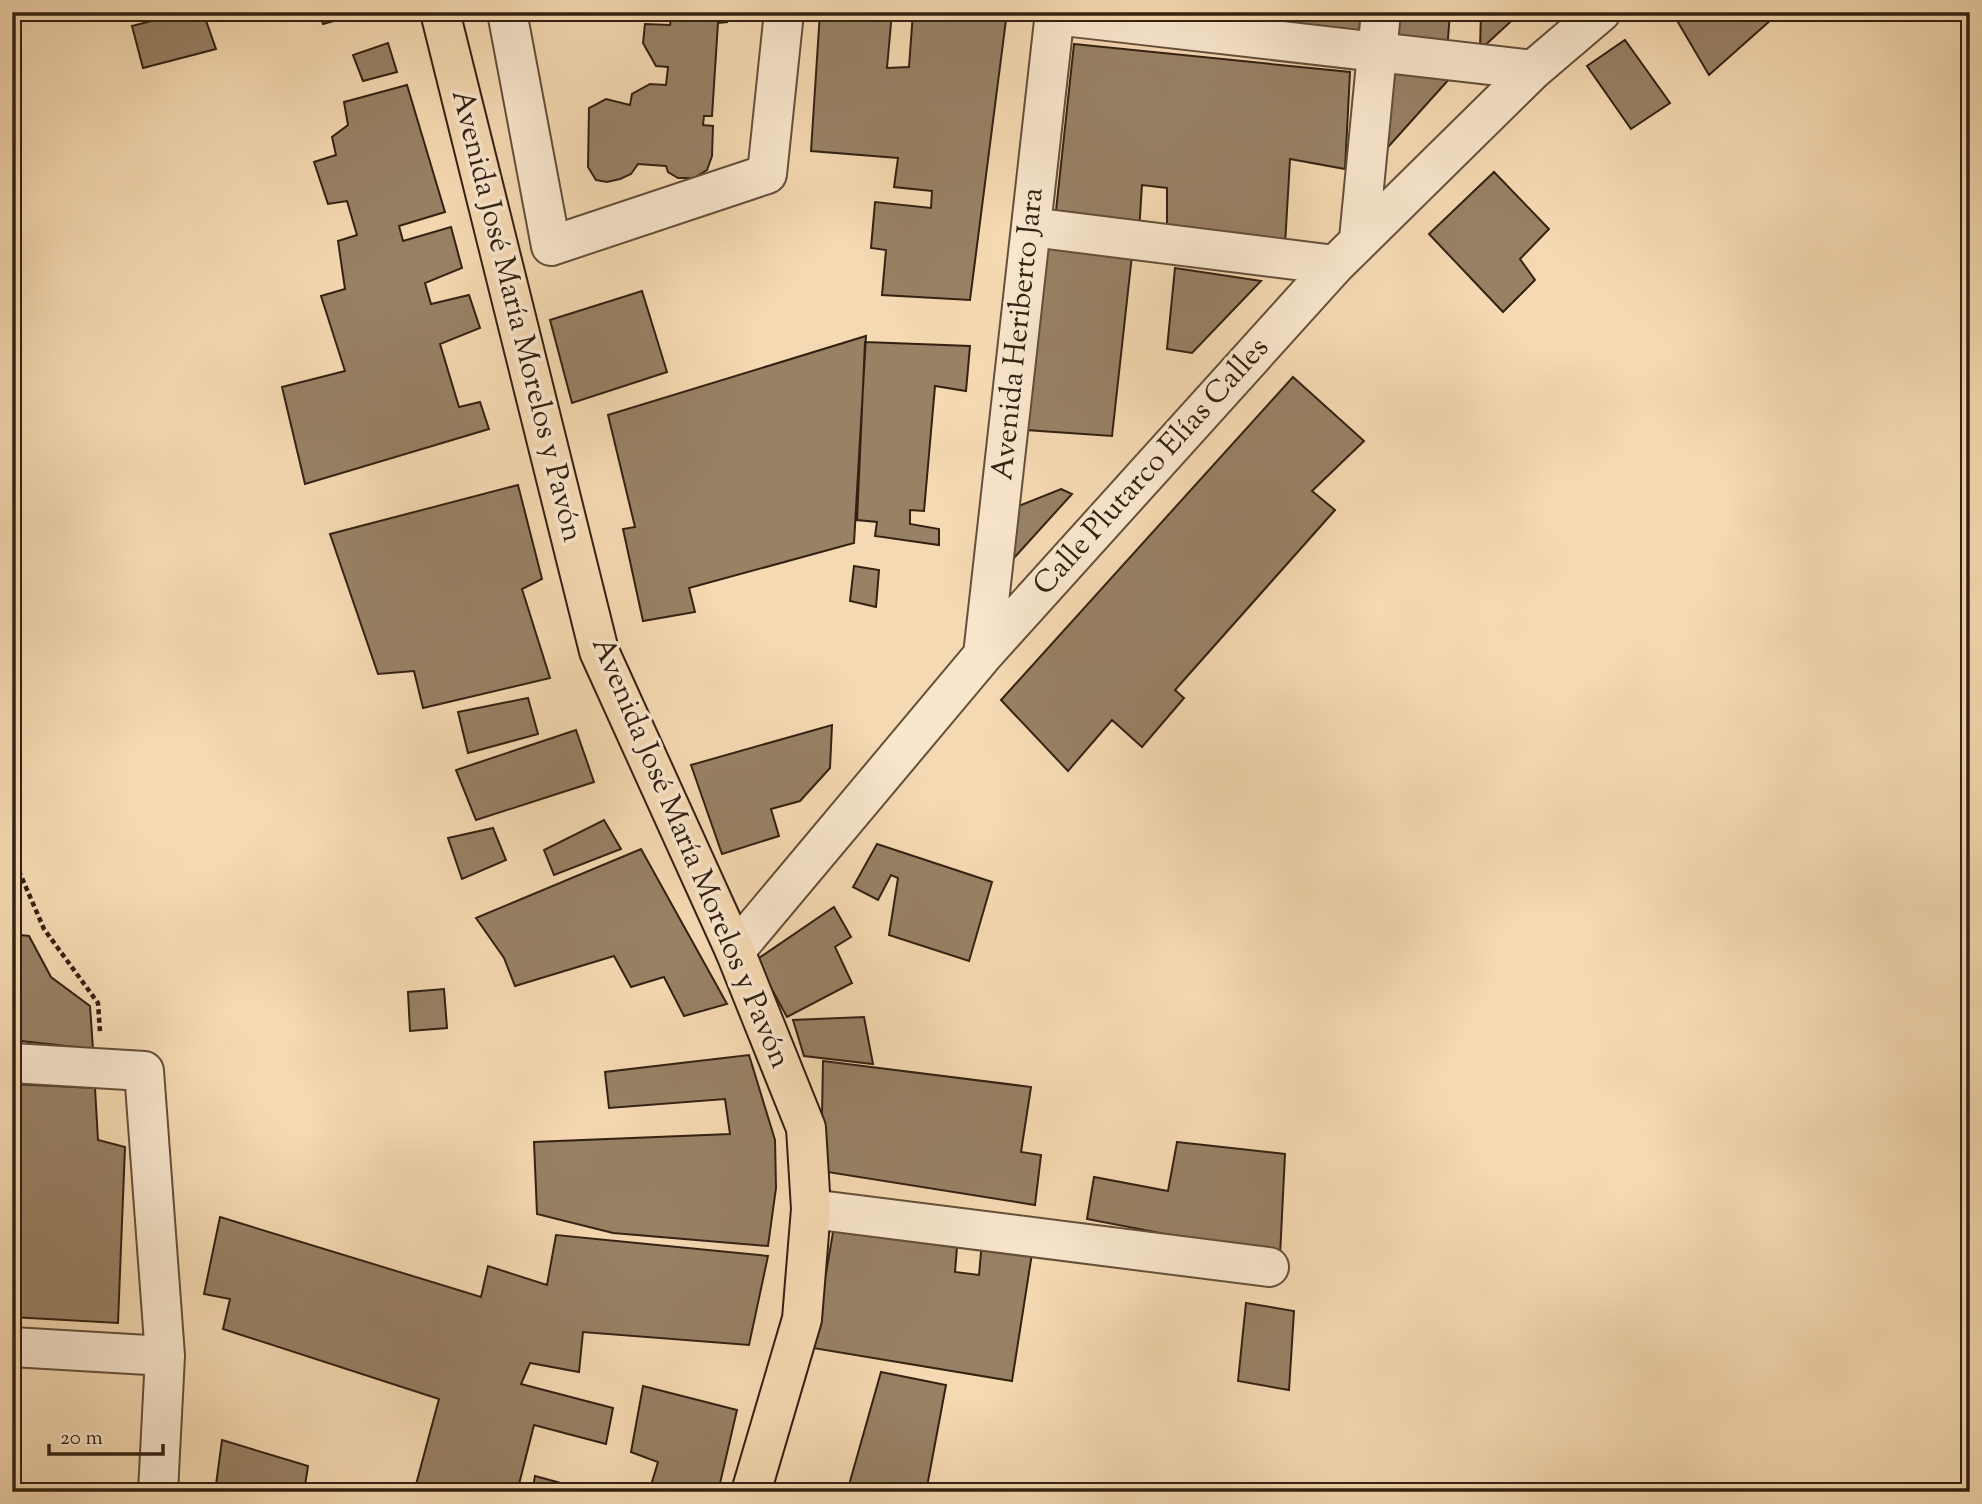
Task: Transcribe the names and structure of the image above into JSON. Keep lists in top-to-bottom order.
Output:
{
  "streets": {
    "main road": ["Avenida José María Morelos y Pavón"],
    "street": ["Avenida Heriberto Jara", "Calle Plutarco Elías Calles"]
  },
  "crossings": [
    ["Avenida José María Morelos y Pavón", "Calle Plutarco Elías Calles"],
    ["Avenida Heriberto Jara", "Calle Plutarco Elías Calles"]
  ],
  "scale_bar": "20 m"
}
